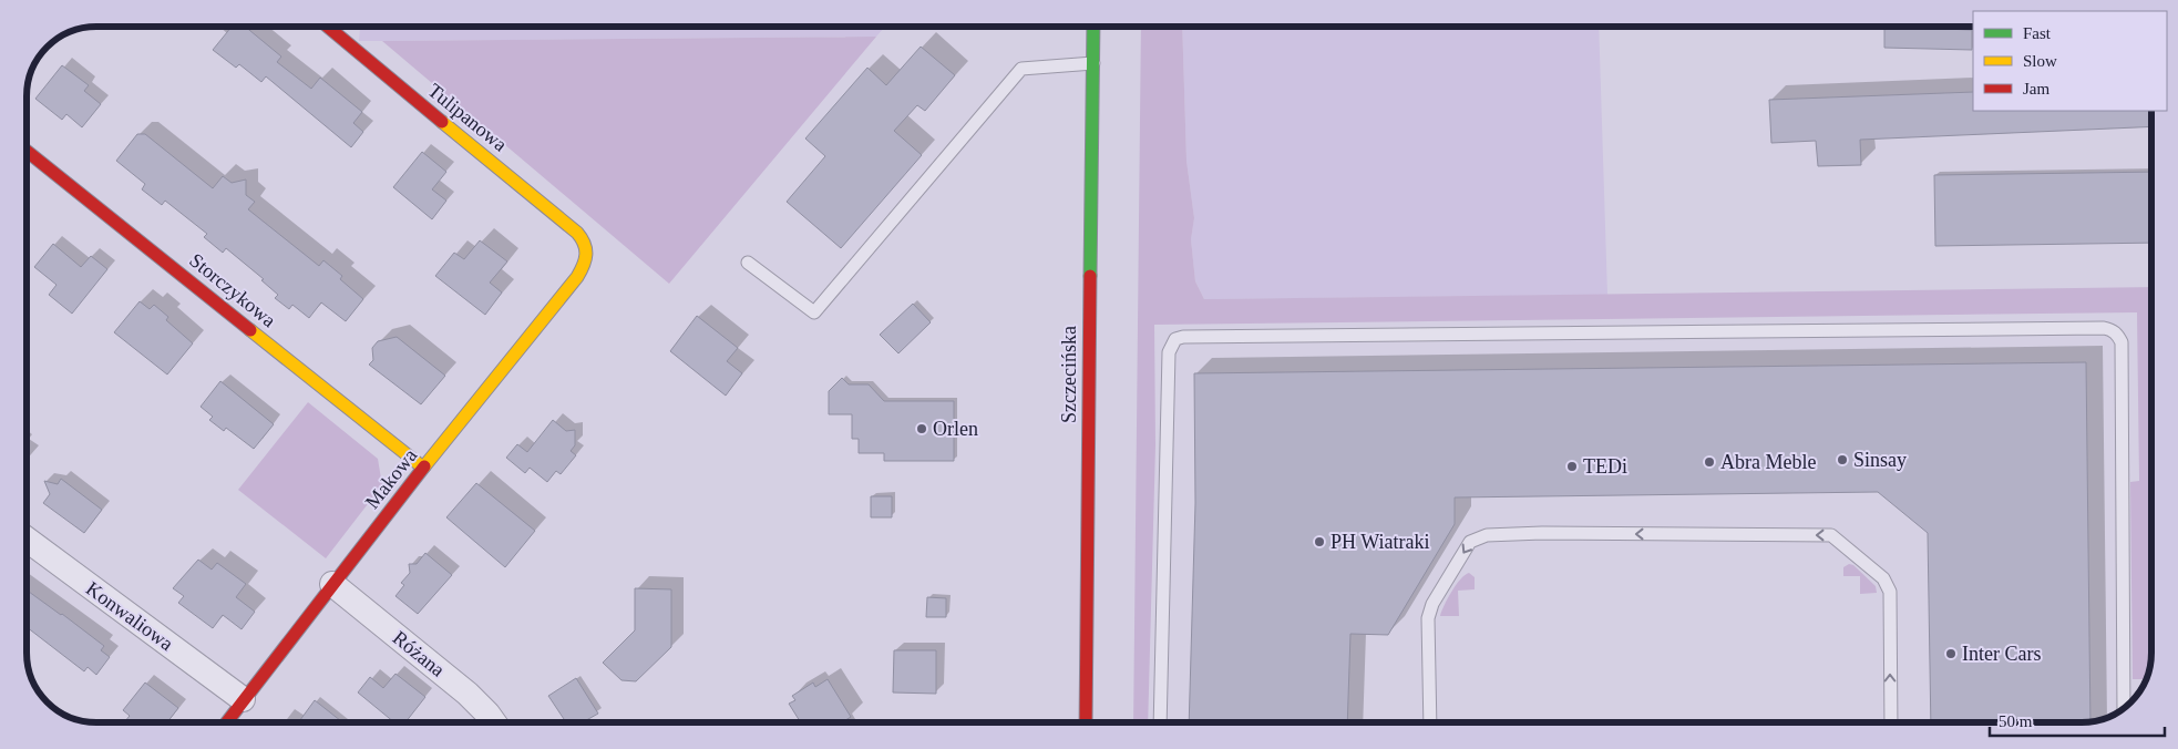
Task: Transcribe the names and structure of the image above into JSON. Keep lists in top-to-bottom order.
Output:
{
  "streets": {
    "street": [
      "Tulipanowa",
      "Storczykowa",
      "Szczecińska",
      "Makowa",
      "Konwaliowa",
      "Różana"
    ]
  },
  "crossings": [
    ["Tulipanowa", "Makowa"],
    ["Storczykowa", "Makowa"],
    ["Makowa", "Konwaliowa"],
    ["Makowa", "Różana"]
  ],
  "places": [
    "Orlen",
    "Sinsay",
    "Abra Meble",
    "TEDi",
    "PH Wiatraki",
    "Inter Cars"
  ],
  "legend": ["Fast", "Slow", "Jam"],
  "scale_bar": "50 m"
}
